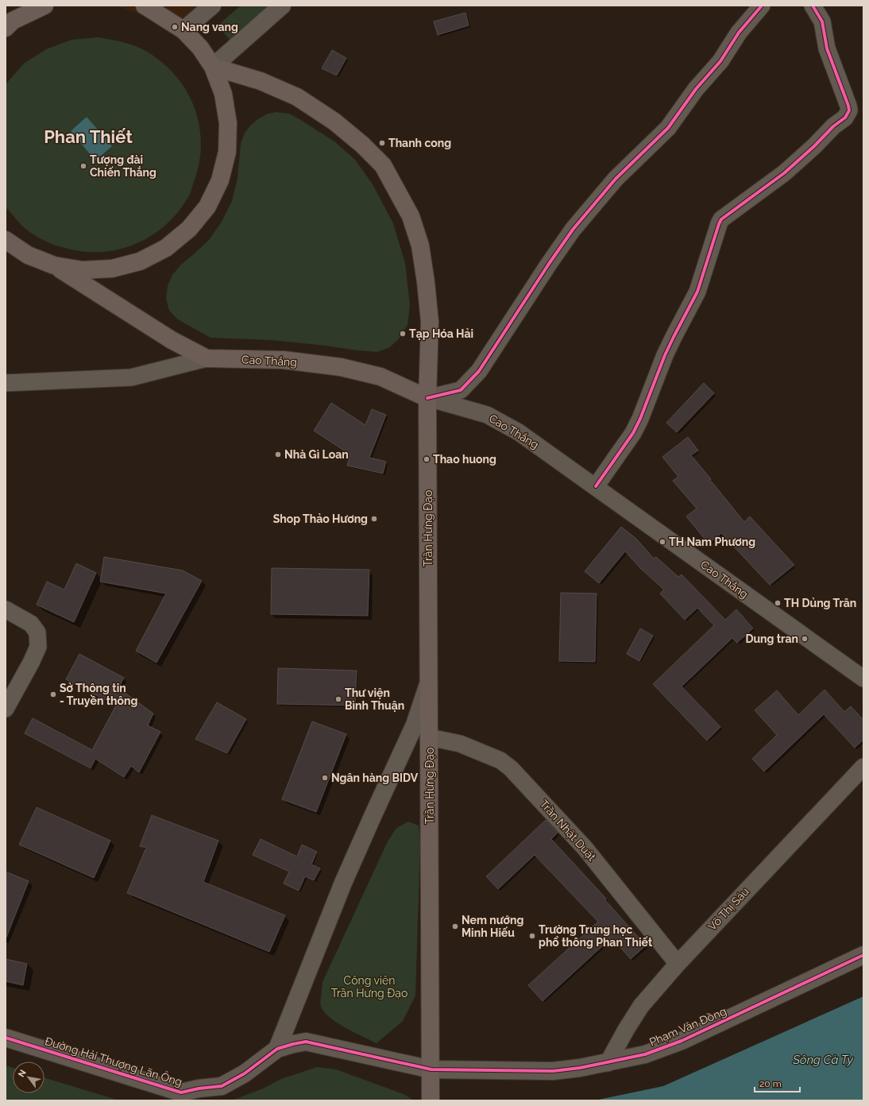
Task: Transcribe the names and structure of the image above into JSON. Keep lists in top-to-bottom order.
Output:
{
  "streets": {
    "main road": ["Cao Thắng", "Trần Hưng Đạo"],
    "street": [
      "Trần Nhật Duật",
      "Võ Thị Sáu",
      "Phạm Văn Đồng",
      "Đường Hải Thượng Lãn Ông"
    ]
  },
  "crossings": [
    ["Cao Thắng", "Trần Hưng Đạo"],
    ["Trần Hưng Đạo", "Trần Nhật Duật"],
    ["Trần Hưng Đạo", "Phạm Văn Đồng"],
    ["Trần Hưng Đạo", "Đường Hải Thượng Lãn Ông"],
    ["Trần Nhật Duật", "Võ Thị Sáu"],
    ["Võ Thị Sáu", "Phạm Văn Đồng"],
    ["Phạm Văn Đồng", "Đường Hải Thượng Lãn Ông"]
  ],
  "districts": ["Phan Thiết"],
  "water": ["Sông Cà Ty"],
  "parks": ["Công viên Trần Hưng Đạo"],
  "places": [
    "Nang vang",
    "Thanh cong",
    "Tượng đài Chiến Thắng",
    "Tạp Hóa Hải",
    "Nhà Gì Loan",
    "Thao huong",
    "Shop Thảo Hương",
    "TH Nam Phương",
    "TH Dủng Trân",
    "Dung tran",
    "Sở Thông tin - Truyền thông",
    "Thư viện Bình Thuận",
    "Ngân hàng BIDV",
    "Nem nướng Minh Hiếu",
    "Trường Trung học phổ thông Phan Thiết"
  ],
  "scale_bar": "20 m",
  "north": "top left"
}
